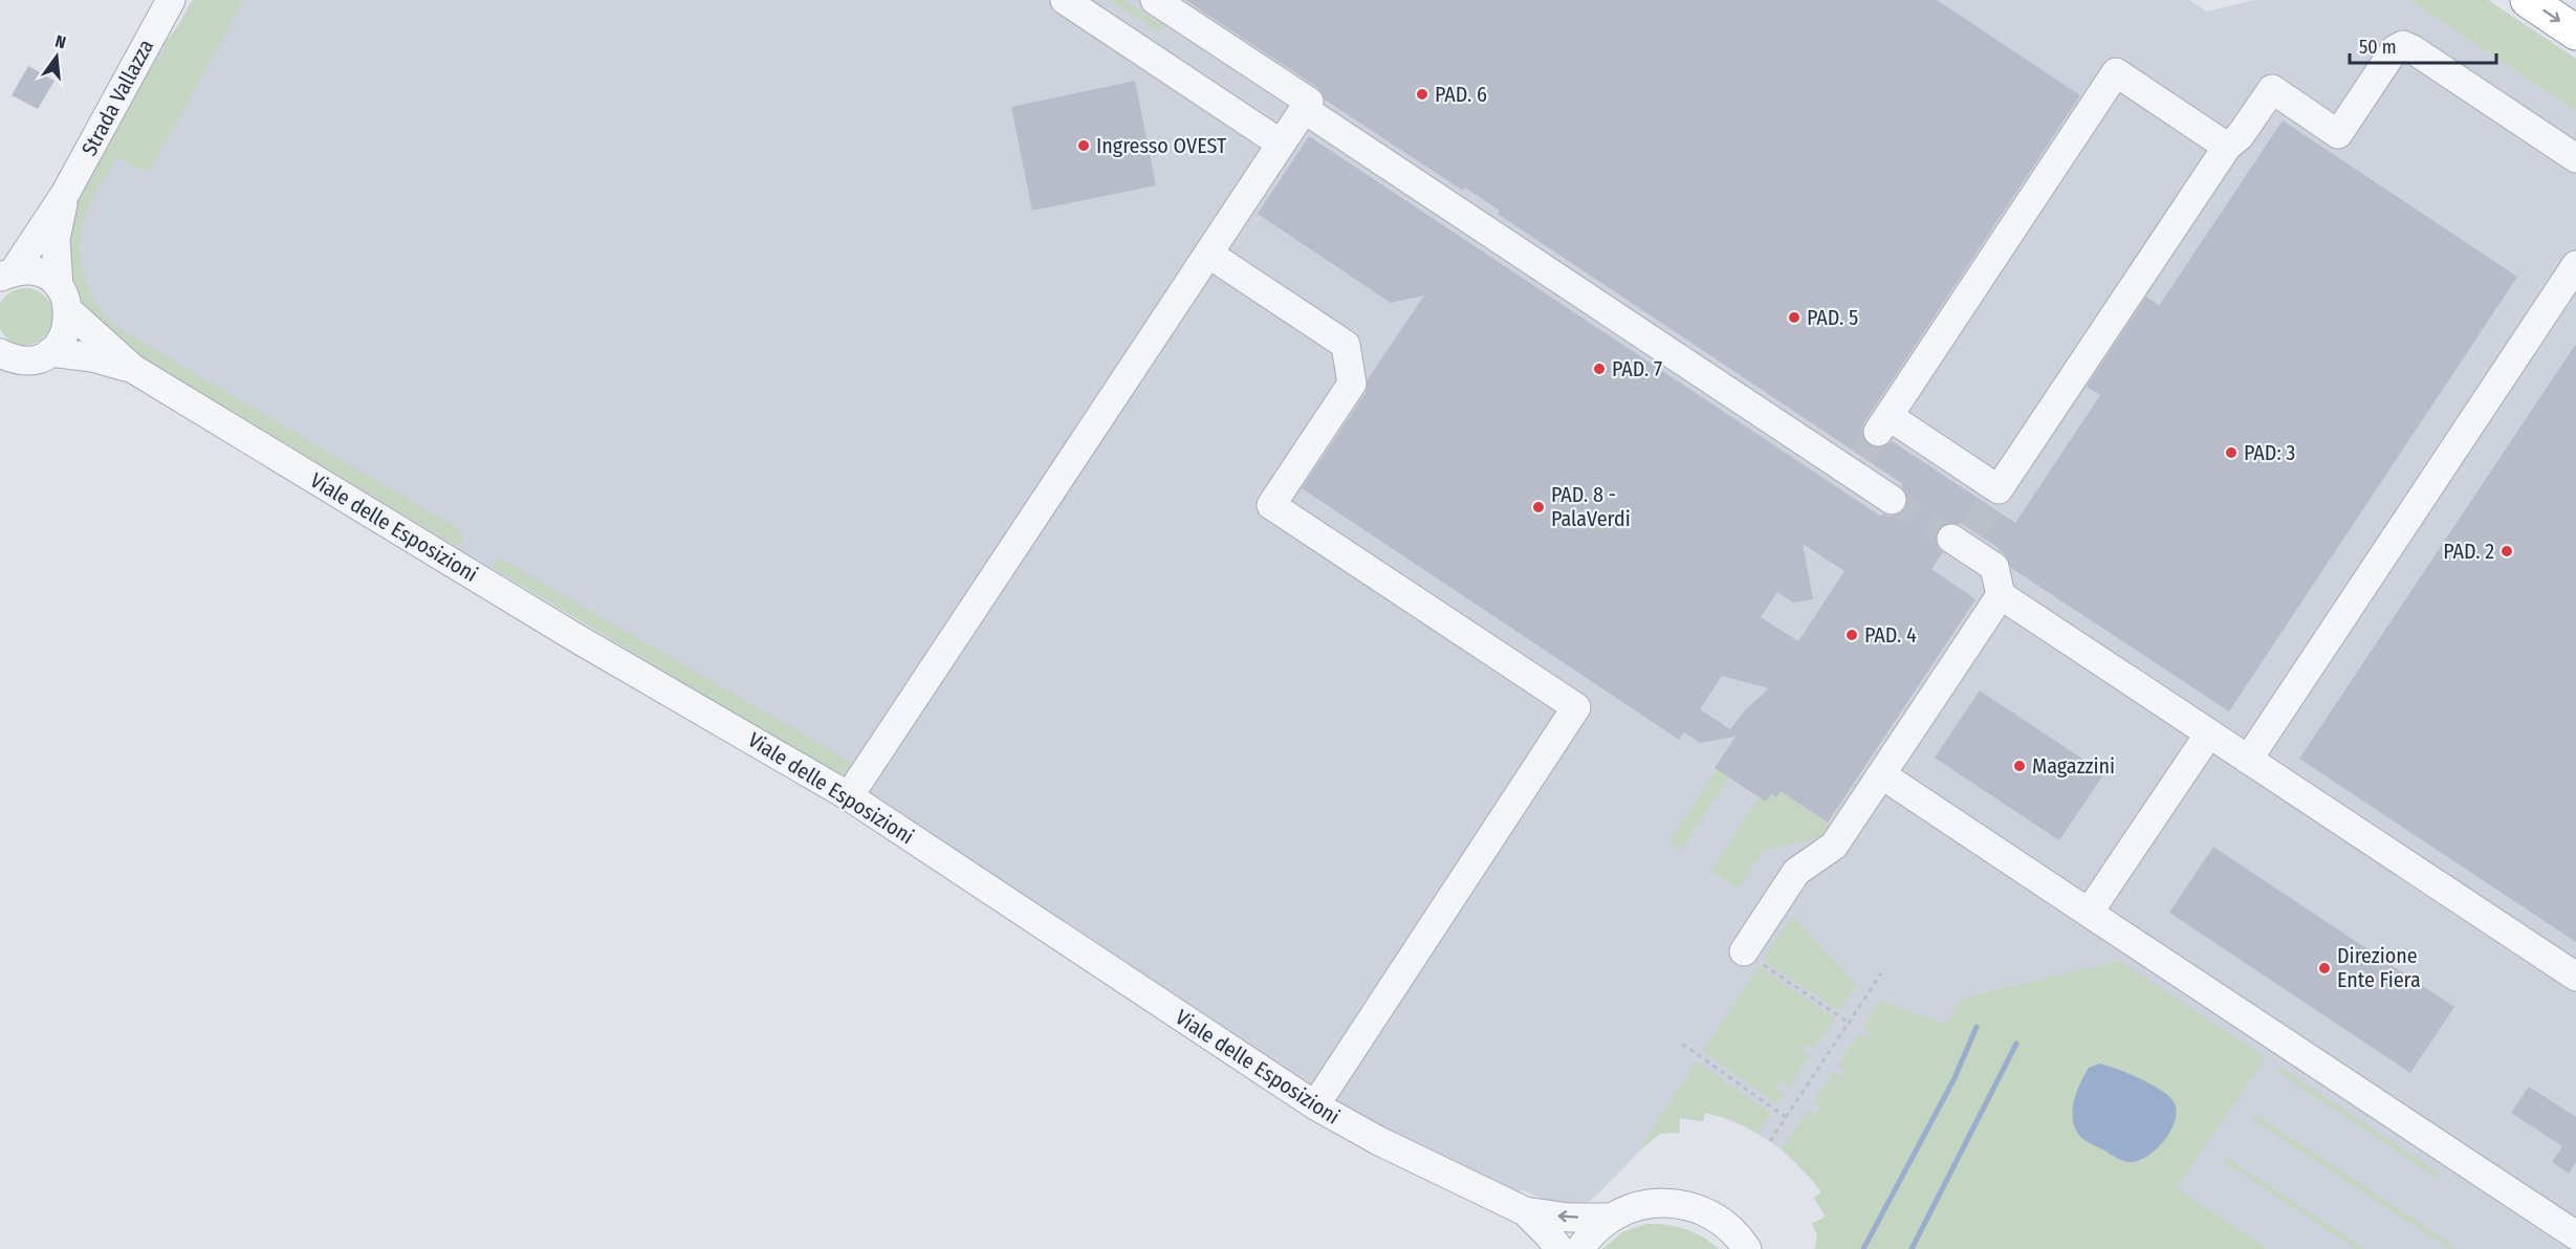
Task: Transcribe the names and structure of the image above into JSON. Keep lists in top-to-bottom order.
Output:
{
  "streets": {
    "street": ["Strada Vallazza", "Viale delle Esposizioni"]
  },
  "crossings": [
    ["Strada Vallazza", "Viale delle Esposizioni"]
  ],
  "places": [
    "PAD. 6",
    "Ingresso OVEST",
    "PAD. 5",
    "PAD. 7",
    "PAD: 3",
    "PAD. 8 - PalaVerdi",
    "PAD. 2",
    "PAD. 4",
    "Magazzini",
    "Direzione Ente Fiera"
  ],
  "scale_bar": "50 m",
  "north": "top"
}
